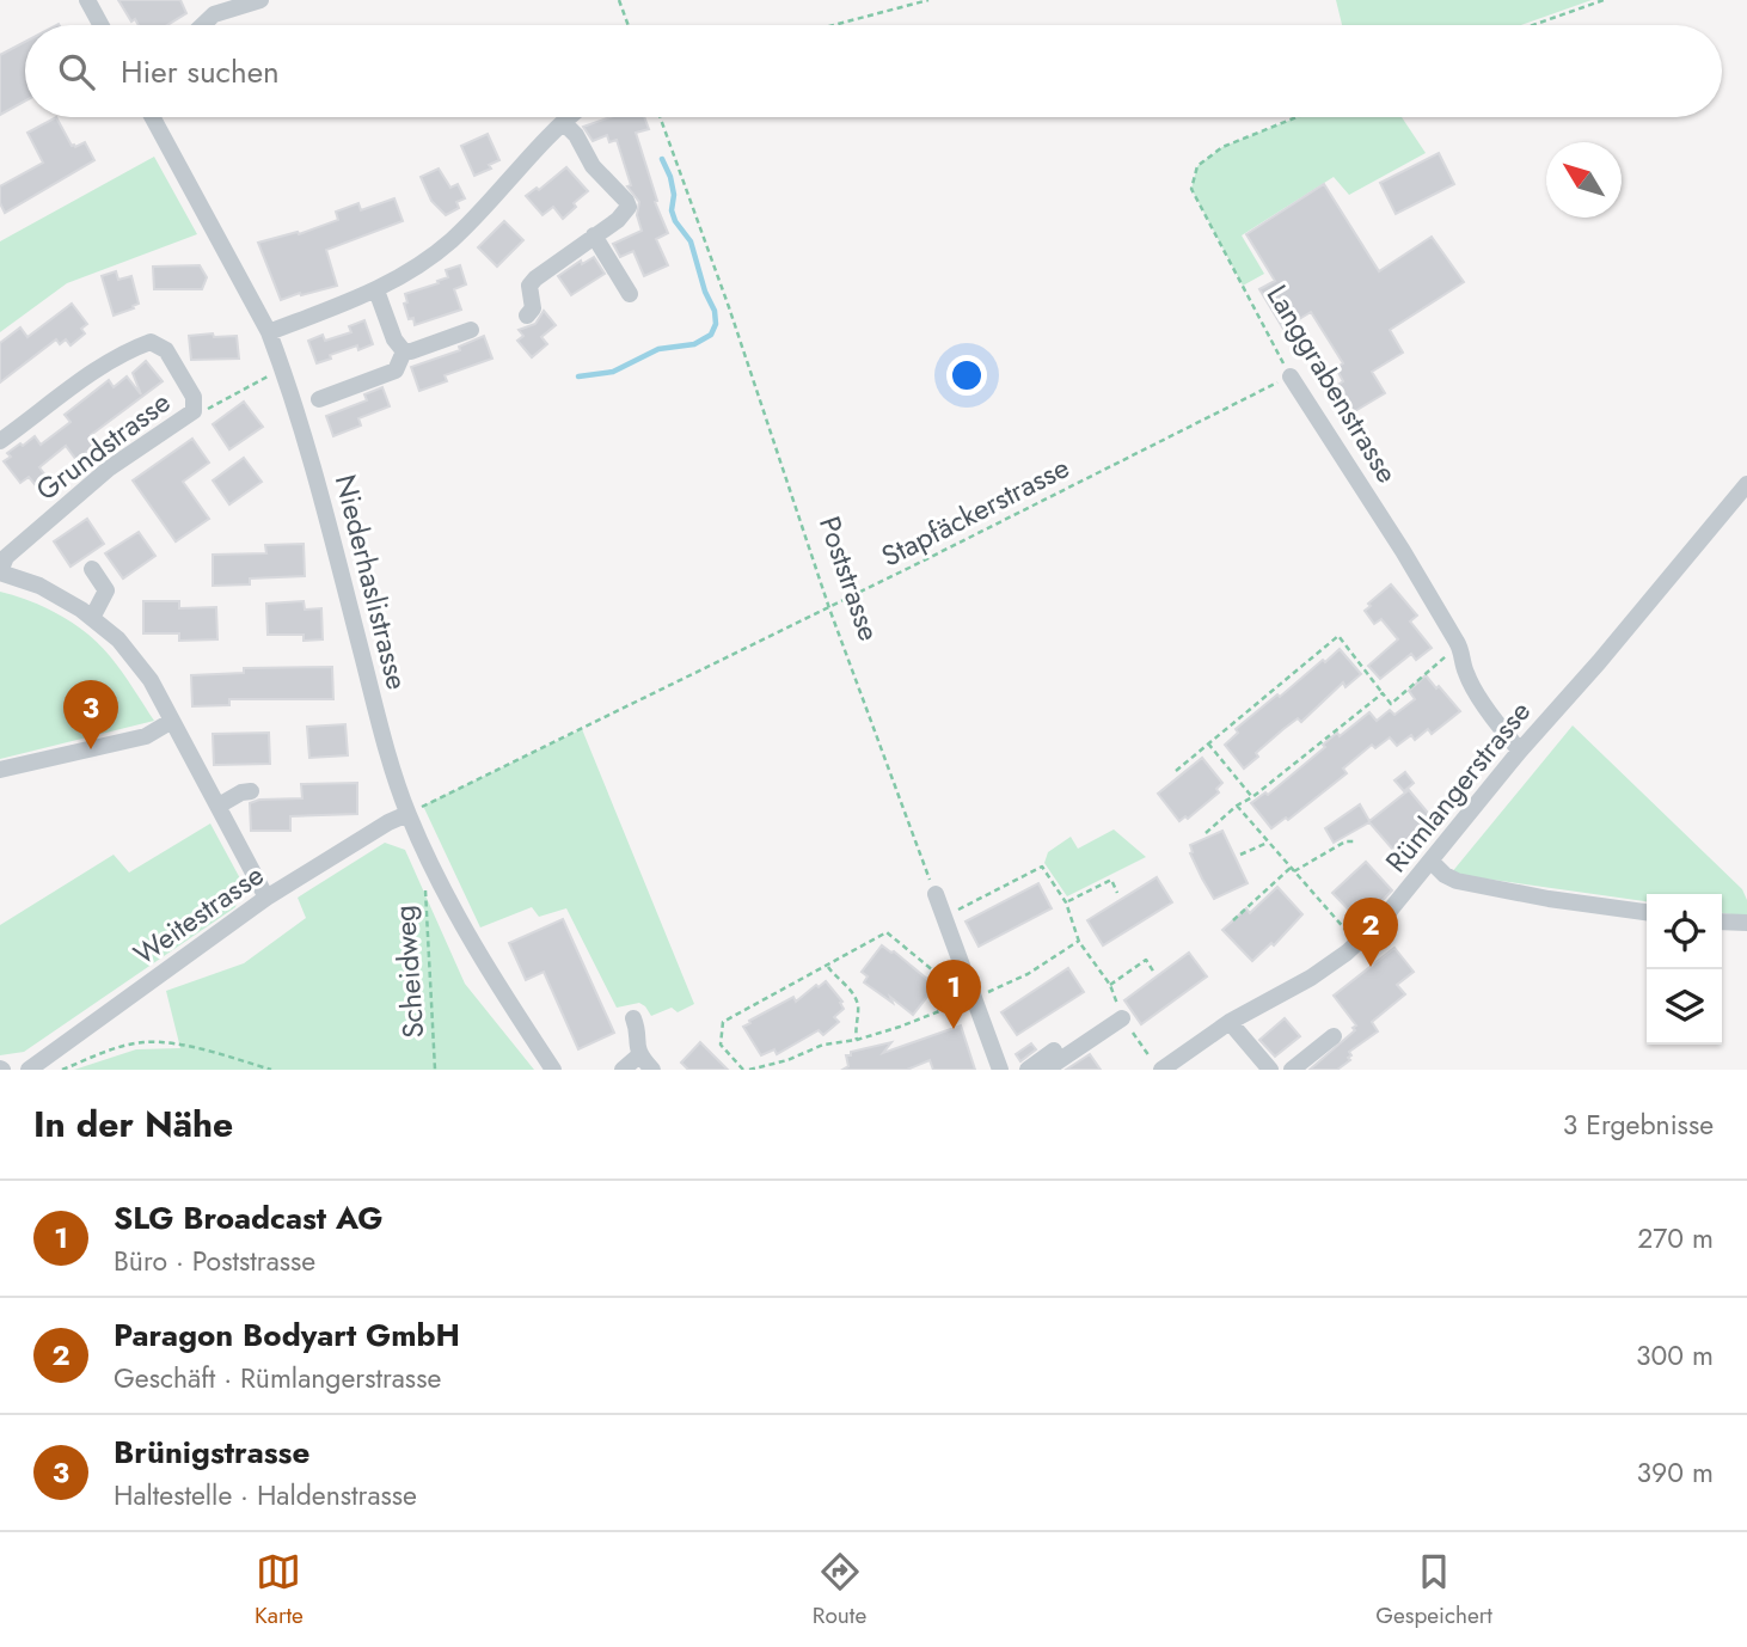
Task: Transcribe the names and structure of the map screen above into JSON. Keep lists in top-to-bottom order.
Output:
{
  "streets": {
    "street": [
      "Langgrabenstrasse",
      "Grundstrasse",
      "Niederhaslistrasse",
      "Rümlangerstrasse",
      "Weitestrasse"
    ],
    "path": ["Stapfäckerstrasse", "Poststrasse", "Scheidweg"]
  },
  "crossings": [
    ["Langgrabenstrasse", "Stapfäckerstrasse"],
    ["Langgrabenstrasse", "Rümlangerstrasse"],
    ["Stapfäckerstrasse", "Poststrasse"],
    ["Stapfäckerstrasse", "Niederhaslistrasse"],
    ["Stapfäckerstrasse", "Weitestrasse"],
    ["Niederhaslistrasse", "Weitestrasse"],
    ["Niederhaslistrasse", "Scheidweg"]
  ],
  "north": "top left",
  "page": {
    "search": "Hier suchen",
    "pins": ["3", "2", "1"],
    "heading": ["In der Nähe", "3 Ergebnisse"],
    "list": [
      {
        "mark": "1",
        "name": "SLG Broadcast AG",
        "note": "Büro · Poststrasse",
        "value": "270 m"
      },
      {
        "mark": "2",
        "name": "Paragon Bodyart GmbH",
        "note": "Geschäft · Rümlangerstrasse",
        "value": "300 m"
      },
      {
        "mark": "3",
        "name": "Brünigstrasse",
        "note": "Haltestelle · Haldenstrasse",
        "value": "390 m"
      }
    ],
    "nav": ["Karte", "Route", "Gespeichert"]
  }
}
